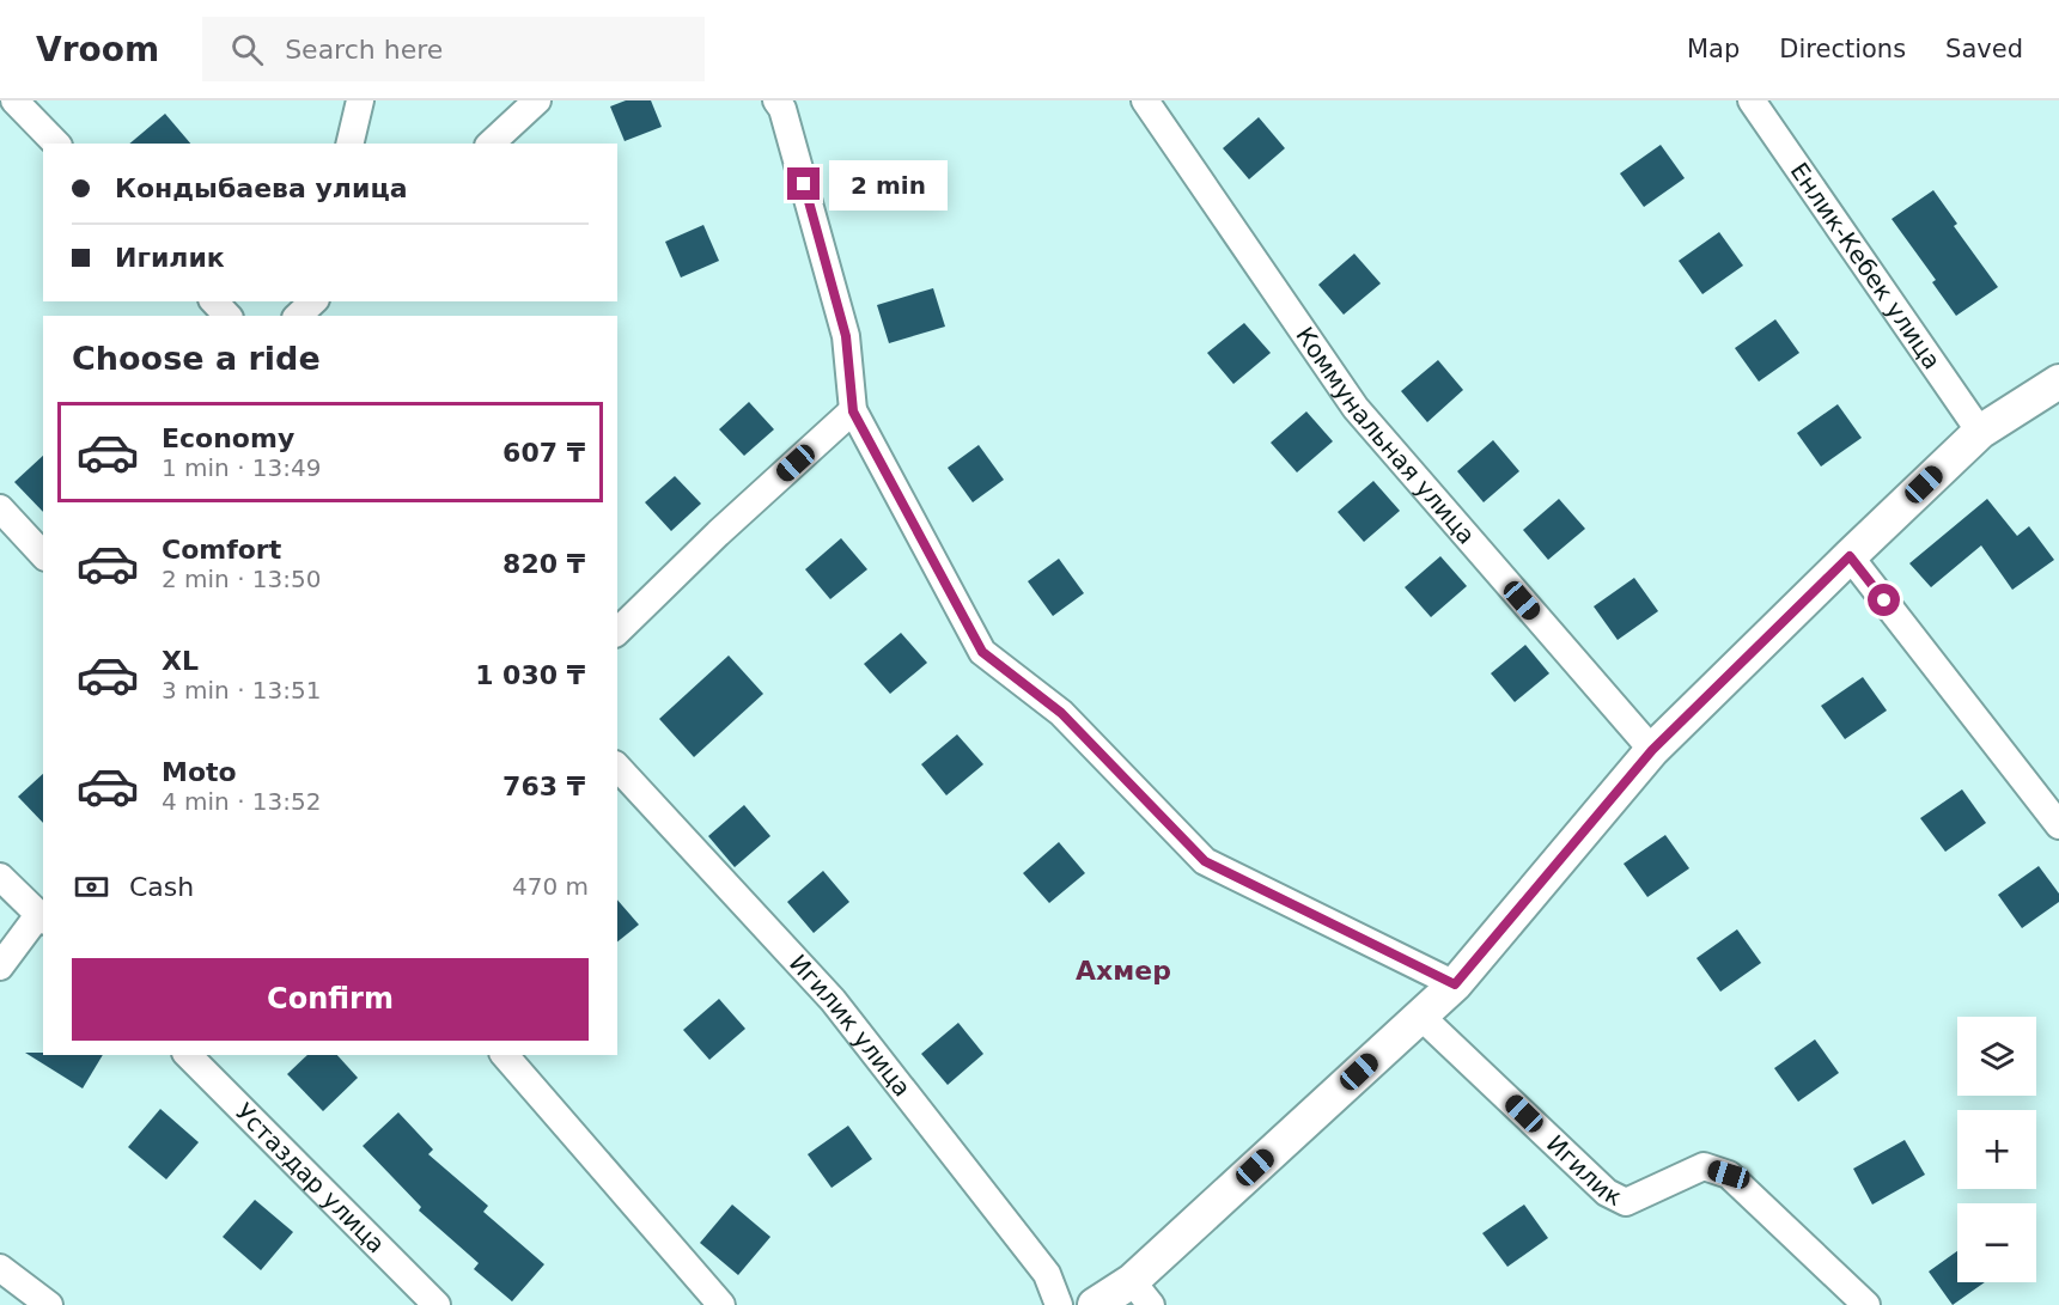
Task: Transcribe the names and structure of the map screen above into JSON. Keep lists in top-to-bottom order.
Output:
{
  "streets": {
    "street": [
      "Енлик-Кебек улица",
      "Коммунальная улица",
      "Игилик улица",
      "Игилик",
      "Устаздар улица"
    ]
  },
  "districts": ["Ахмер"],
  "page": {
    "header": "Vroom",
    "search": "Search here",
    "nav": ["Map", "Directions", "Saved"],
    "banner": ["Кондыбаева улица", "Игилик"],
    "bubble": "2 min",
    "heading": "Choose a ride",
    "list": [
      {
        "name": "Economy",
        "note": "1 min · 13:49",
        "value": "607 ₸"
      },
      {
        "name": "Comfort",
        "note": "2 min · 13:50",
        "value": "820 ₸"
      },
      {
        "name": "XL",
        "note": "3 min · 13:51",
        "value": "1 030 ₸"
      },
      {
        "name": "Moto",
        "note": "4 min · 13:52",
        "value": "763 ₸"
      }
    ],
    "pay": ["Cash", "470 m"],
    "buttons": "Confirm",
    "map_buttons": ["+", "−"]
  }
}
